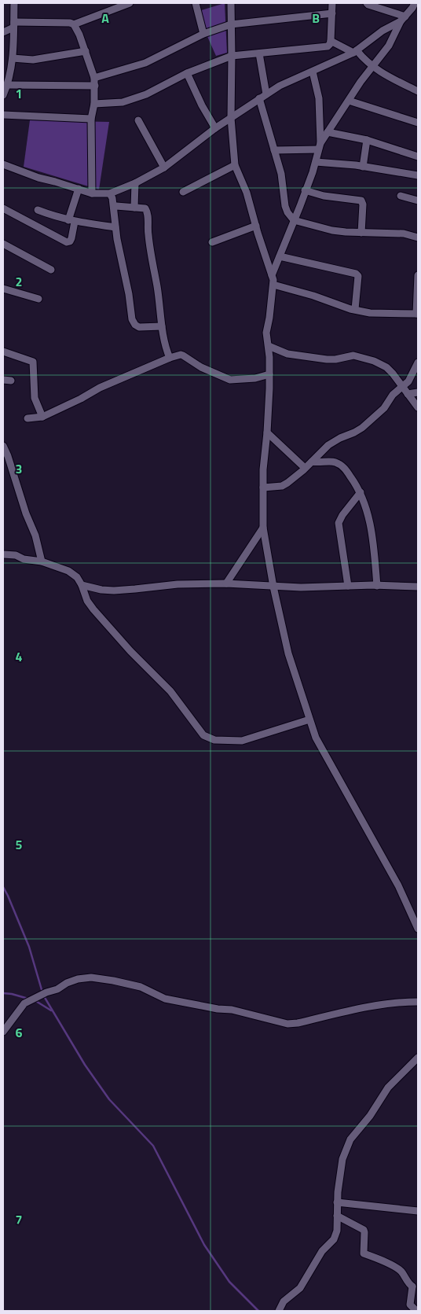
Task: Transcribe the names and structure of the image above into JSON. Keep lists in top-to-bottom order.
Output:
{
  "grid": {
    "columns": ["A", "B"],
    "rows": [
      "1",
      "2",
      "3",
      "4",
      "5",
      "6",
      "7"
    ]
  }
}
